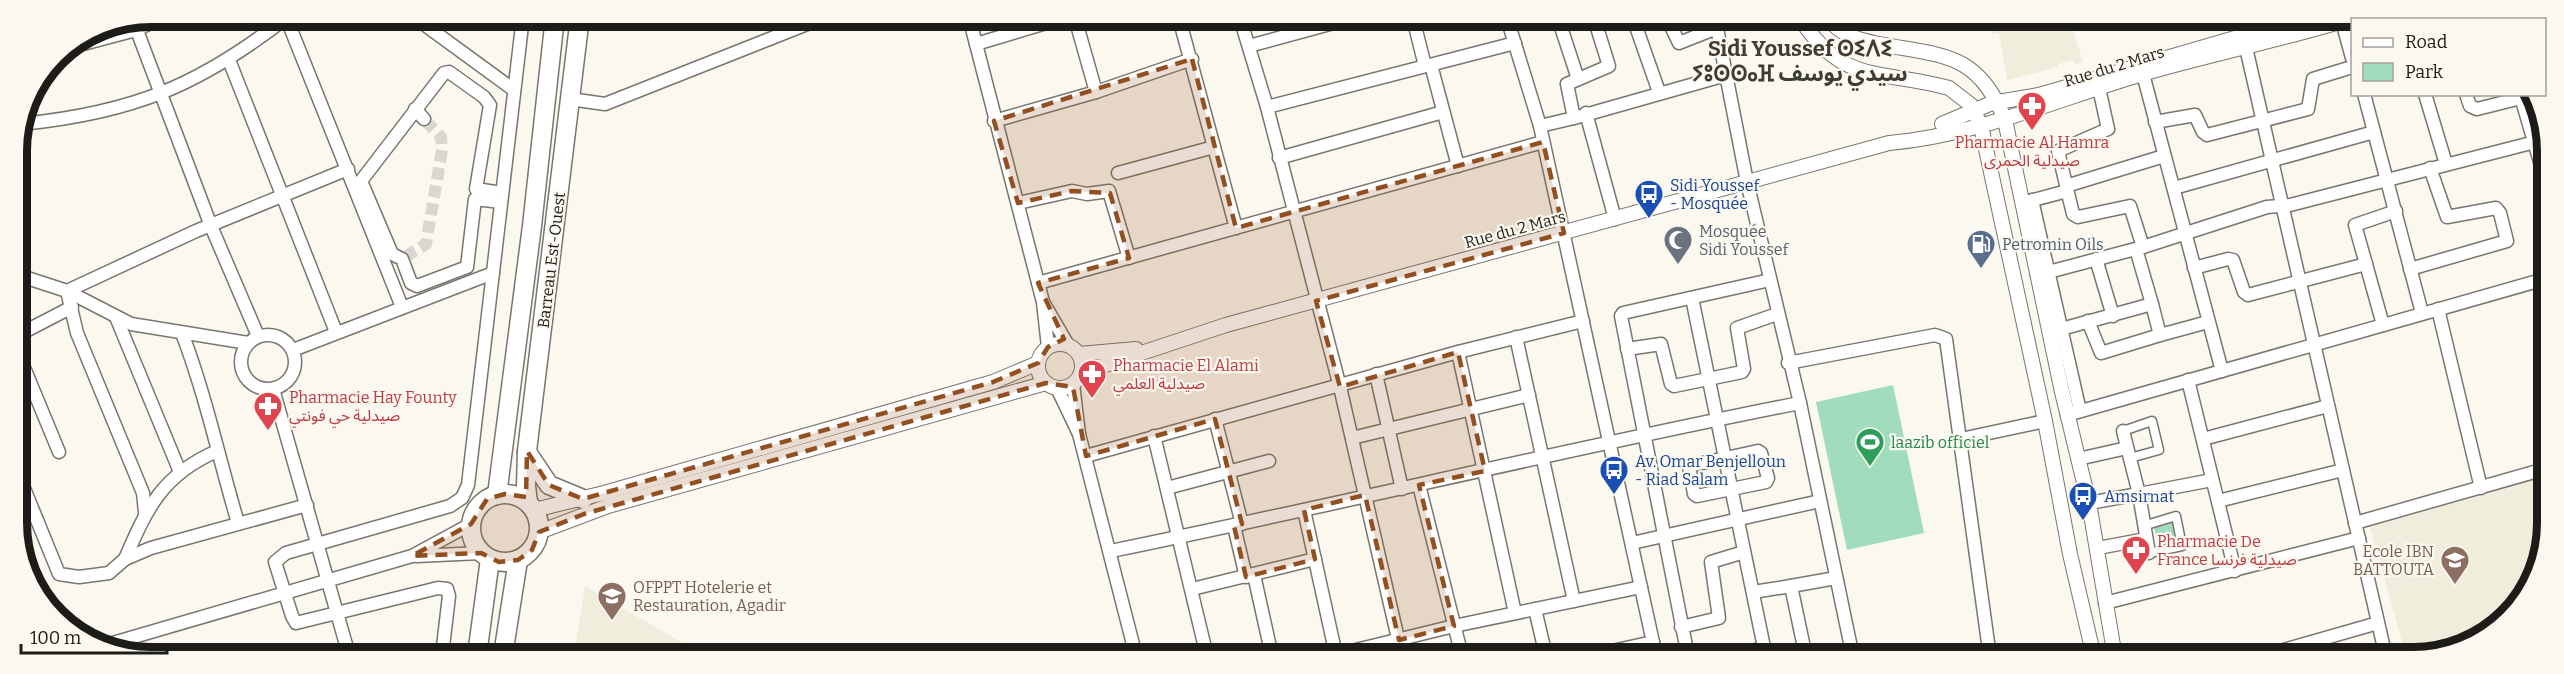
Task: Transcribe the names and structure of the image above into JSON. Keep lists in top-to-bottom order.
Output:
{
  "streets": {
    "main road": ["Barreau Est-Ouest"],
    "street": ["Rue du 2 Mars"]
  },
  "districts": ["Sidi Youssef ⵙⵉⴷⵉ ⵢⵓⵙⵙⴰⴼ سيدي يوسف"],
  "places": {
    "pharmacy": [
      "Pharmacie Al Hamra صيدلية الحمرى",
      "Pharmacie El Alami صيدلية العلمي",
      "Pharmacie Hay Founty صيدلية حي فونتي",
      "Pharmacie De France صيدلية فرنسا"
    ],
    "bus stop": ["Sidi Youssef - Mosquée", "Av. Omar Benjelloun - Riad Salam", "Amsirnat"],
    "mosque": ["Mosquée Sidi Youssef"],
    "fuel station": ["Petromin Oils"],
    "sports": ["laazib officiel"],
    "school or university": ["Ecole IBN BATTOUTA", "OFPPT Hotelerie et Restauration, Agadir"]
  },
  "legend": ["Road", "Park"],
  "scale_bar": "100 m"
}
